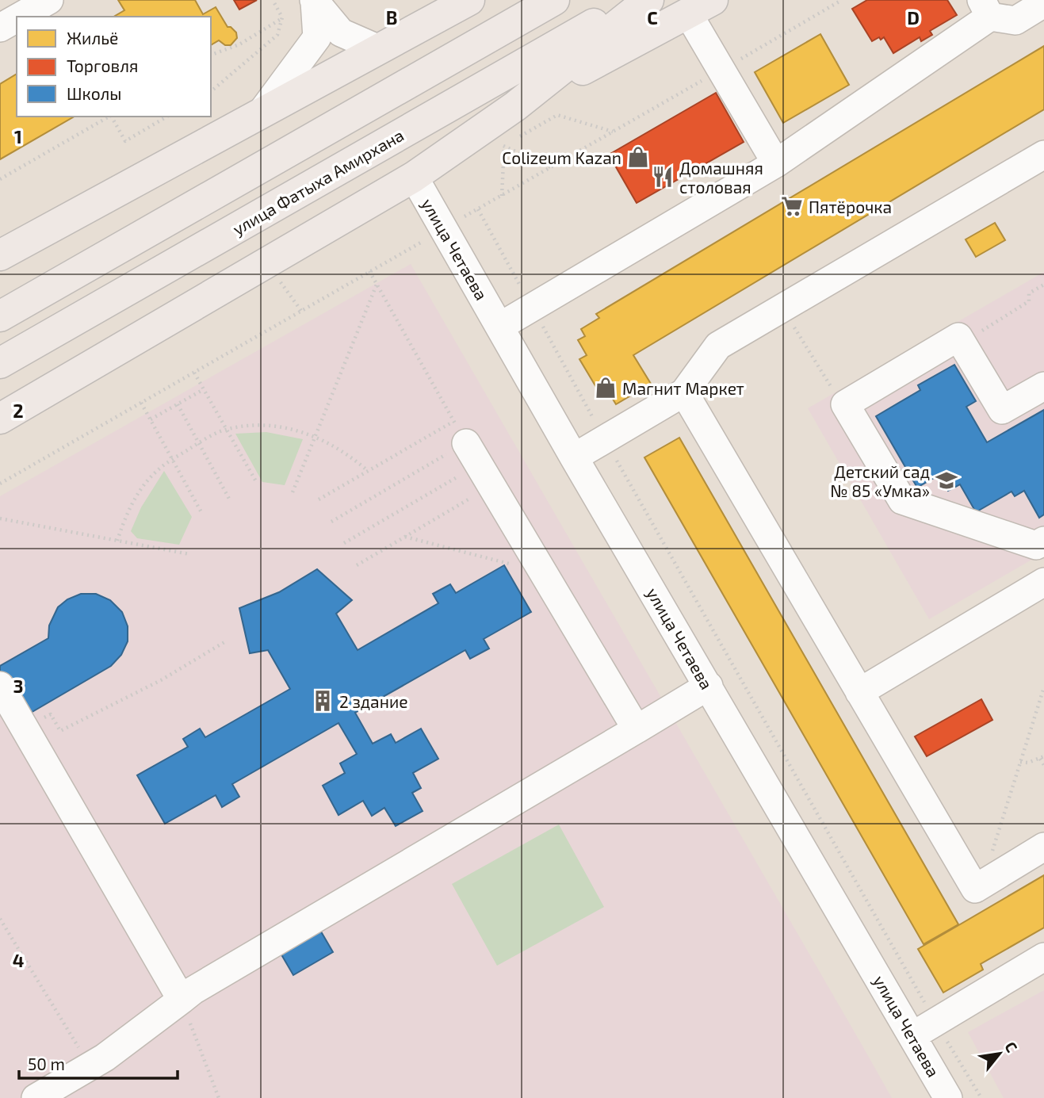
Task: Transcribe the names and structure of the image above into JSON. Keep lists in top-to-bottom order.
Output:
{
  "streets": {
    "main road": ["улица Фатыха Амирхана"],
    "street": ["улица Четаева"]
  },
  "places": {
    "shop": ["Colizeum Kazan", "Магнит Маркет"],
    "restaurant": ["Домашняя столовая"],
    "supermarket": ["Пятёрочка"],
    "school or university": ["Детский сад № 85 «Умка»"],
    "building": ["2 здание"]
  },
  "legend": ["Жильё", "Торговля", "Школы"],
  "scale_bar": "50 m",
  "north": "top right",
  "grid": {
    "columns": ["B", "C", "D"],
    "rows": [
      "1",
      "2",
      "3",
      "4"
    ]
  }
}
